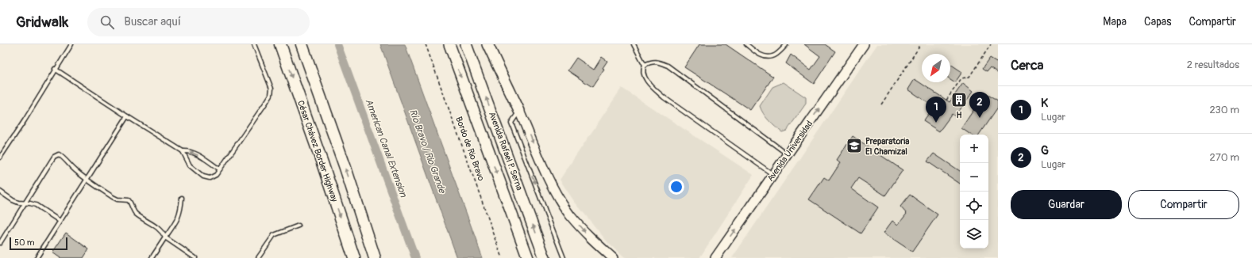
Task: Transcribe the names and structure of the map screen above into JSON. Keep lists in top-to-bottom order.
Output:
{
  "streets": {
    "highway": ["César Chávez Border Highway", "Avenida Rafael P. Serna"],
    "main road": ["Avenida Universidad"],
    "path": ["Bordo de Rio Bravo"]
  },
  "one_way": ["Avenida Universidad"],
  "water": ["American Canal Extension", "Río Bravo / Rio Grande"],
  "places": {
    "building": ["H"],
    "school or university": ["Preparatoria El Chamizal"]
  },
  "scale_bar": "50 m",
  "north": "bottom left",
  "page": {
    "header": "Gridwalk",
    "search": "Buscar aquí",
    "nav": ["Mapa", "Capas", "Compartir"],
    "heading": ["Cerca", "2 resultados"],
    "list": [
      {
        "mark": "1",
        "name": "K",
        "note": "Lugar",
        "value": "230 m"
      },
      {
        "mark": "2",
        "name": "G",
        "note": "Lugar",
        "value": "270 m"
      }
    ],
    "pins": ["2", "1"],
    "map_buttons": ["+", "−"],
    "buttons": ["Guardar", "Compartir"],
    "scale": "50 m"
  }
}
